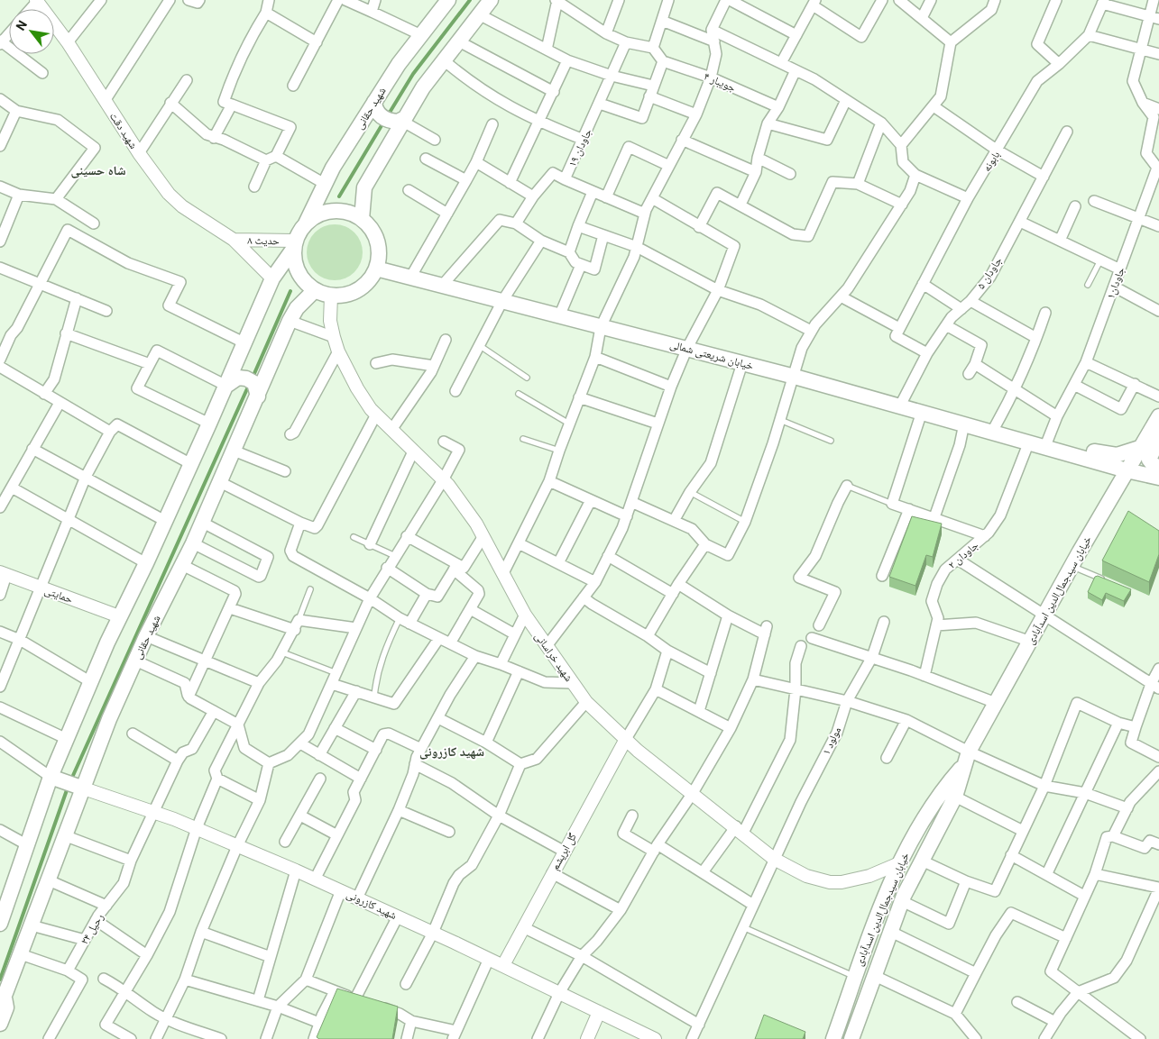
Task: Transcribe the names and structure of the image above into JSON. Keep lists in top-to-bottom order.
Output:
{
  "streets": {
    "main road": ["شهید حقانی", "خیابان شریعتی شمالی", "خیابان سیدجمال‌الدین اسدآبادی"],
    "street": [
      "جویبار ۴",
      "شهید دقت",
      "جاودان ۱۹",
      "بابونه",
      "حدیث ۸",
      "جاودان ۵",
      "جاودان۱",
      "جاودان ۲",
      "حمایتی",
      "شهید خراسانی",
      "مولود ۱",
      "گل ابریشم",
      "شهید کازرونی",
      "رحیل ۲۴"
    ]
  },
  "crossings": [
    ["شهید حقانی", "حدیث ۸"],
    ["شهید حقانی", "خیابان شریعتی شمالی"],
    ["شهید حقانی", "شهید خراسانی"],
    ["شهید حقانی", "شهید کازرونی"],
    ["شهید دقت", "حدیث ۸"],
    ["حدیث ۸", "خیابان شریعتی شمالی"],
    ["حدیث ۸", "شهید خراسانی"],
    ["جاودان ۵", "خیابان شریعتی شمالی"],
    ["جاودان۱", "خیابان شریعتی شمالی"],
    ["خیابان شریعتی شمالی", "جاودان ۲"],
    ["خیابان شریعتی شمالی", "خیابان سیدجمال‌الدین اسدآبادی"],
    ["خیابان شریعتی شمالی", "شهید خراسانی"],
    ["خیابان سیدجمال‌الدین اسدآبادی", "شهید خراسانی"],
    ["شهید خراسانی", "مولود ۱"],
    ["شهید خراسانی", "گل ابریشم"],
    ["گل ابریشم", "شهید کازرونی"],
    ["شهید کازرونی", "رحیل ۲۴"]
  ],
  "districts": ["شاه حسینی", "شهید کازرونی"],
  "north": "top left"
}
